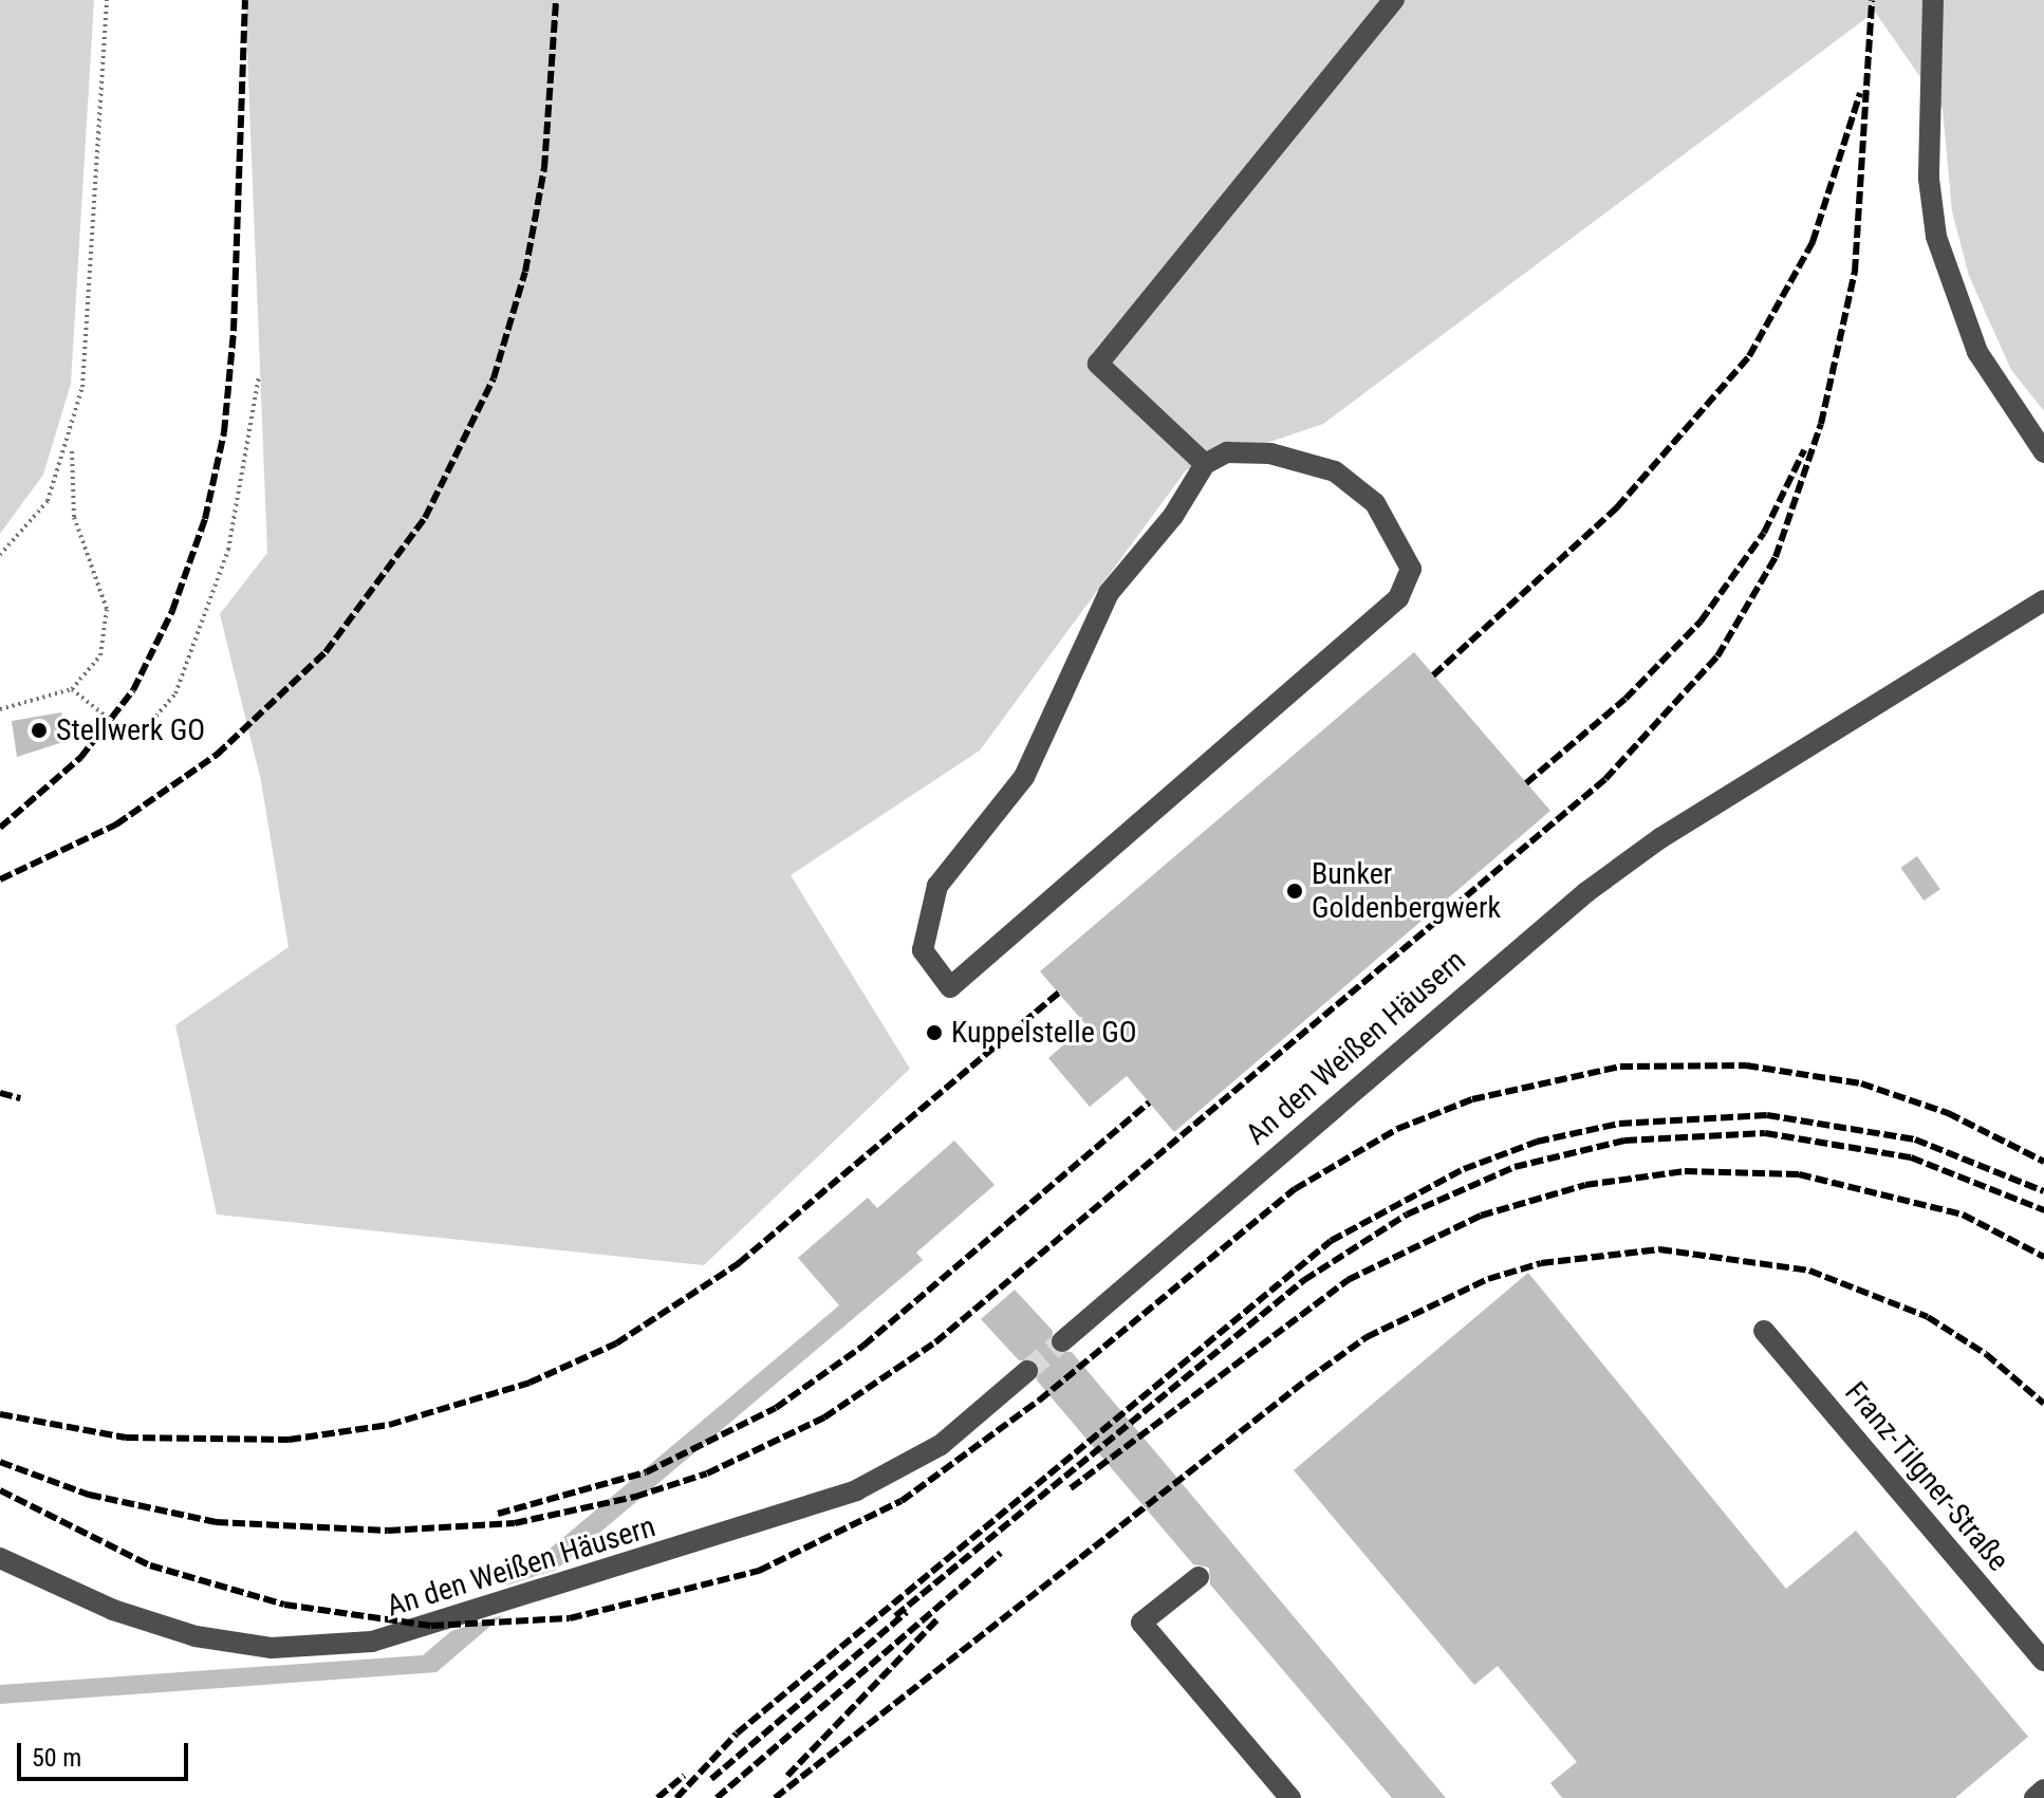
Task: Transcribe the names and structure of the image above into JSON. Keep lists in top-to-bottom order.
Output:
{
  "streets": {
    "street": ["An den Weißen Häusern", "Franz-Tilgner-Straße"]
  },
  "places": ["Stellwerk GO", "Bunker Goldenbergwerk", "Kuppelstelle GO"],
  "scale_bar": "50 m"
}
